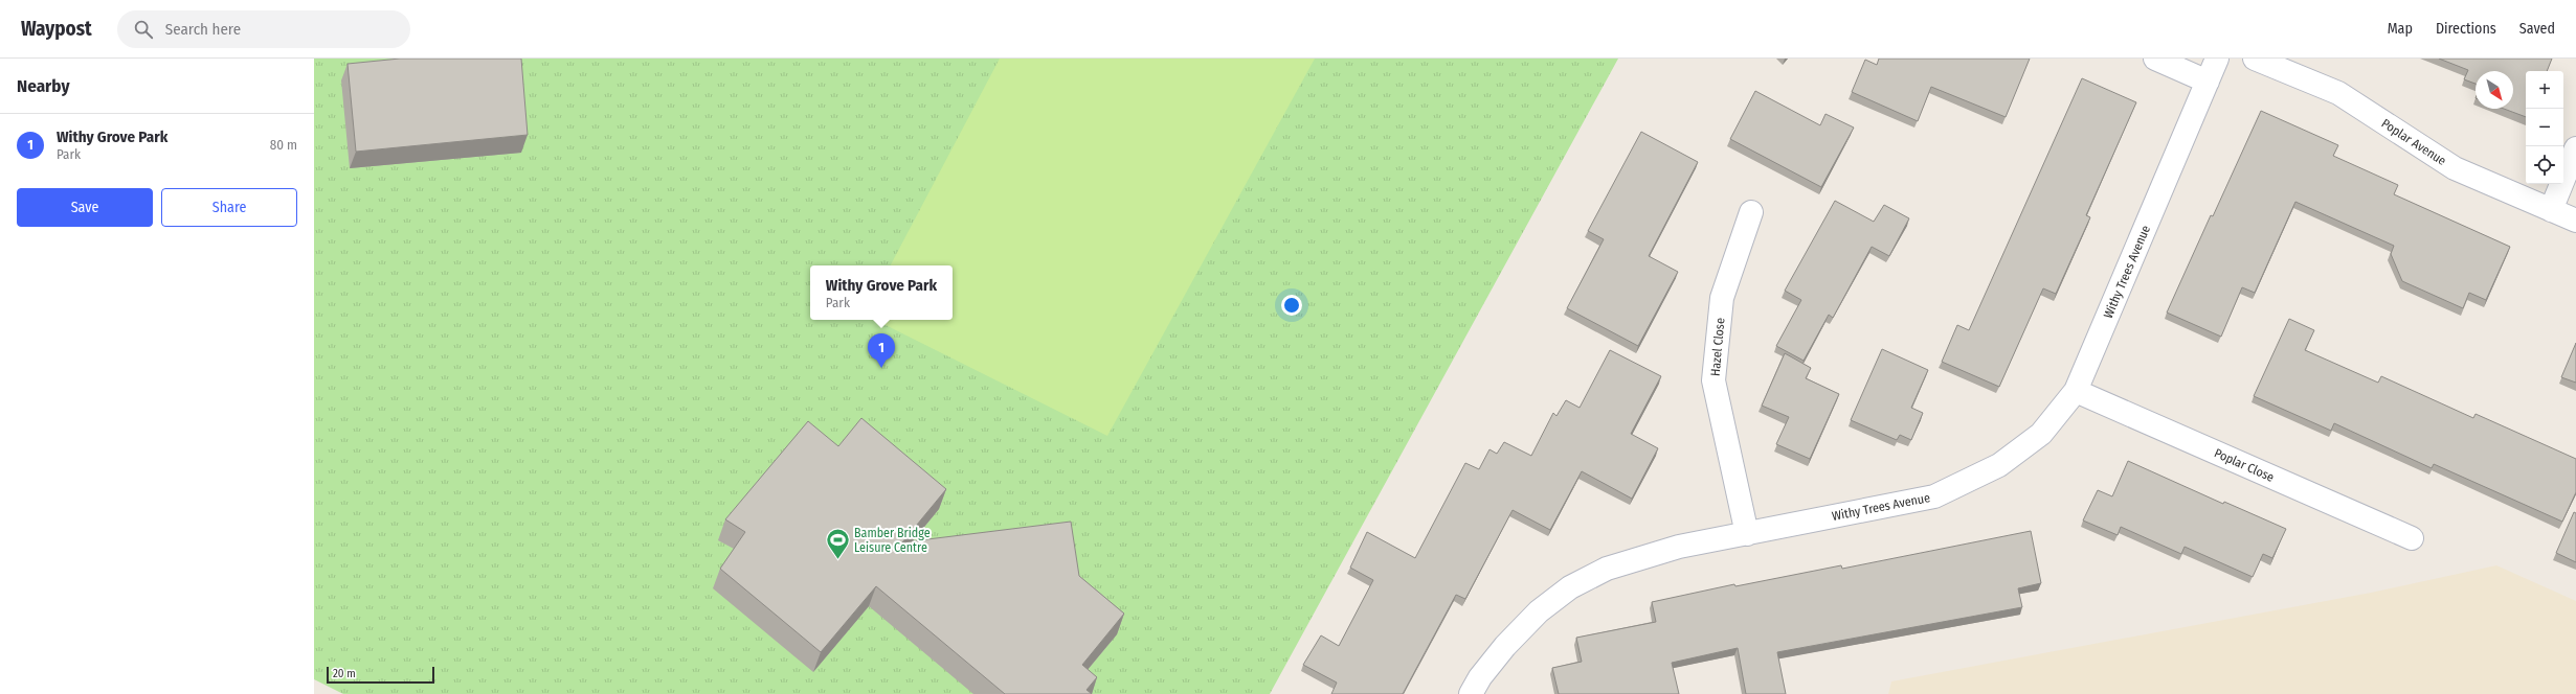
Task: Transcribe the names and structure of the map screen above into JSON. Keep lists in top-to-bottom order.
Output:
{
  "streets": {
    "street": [
      "Poplar Avenue",
      "Withy Trees Avenue",
      "Hazel Close",
      "Poplar Close"
    ]
  },
  "crossings": [
    ["Withy Trees Avenue", "Hazel Close"],
    ["Withy Trees Avenue", "Poplar Close"]
  ],
  "places": {
    "sports": ["Bamber Bridge Leisure Centre"]
  },
  "scale_bar": "20 m",
  "north": "bottom right",
  "page": {
    "header": "Waypost",
    "search": "Search here",
    "nav": ["Map", "Directions", "Saved"],
    "heading": "Nearby",
    "map_buttons": ["+", "−"],
    "list": [
      {
        "mark": "1",
        "name": "Withy Grove Park",
        "note": "Park",
        "value": "80 m"
      }
    ],
    "buttons": ["Save", "Share"],
    "popup": ["Withy Grove Park", "Park"],
    "pins": "1",
    "scale": "20 m"
  }
}
